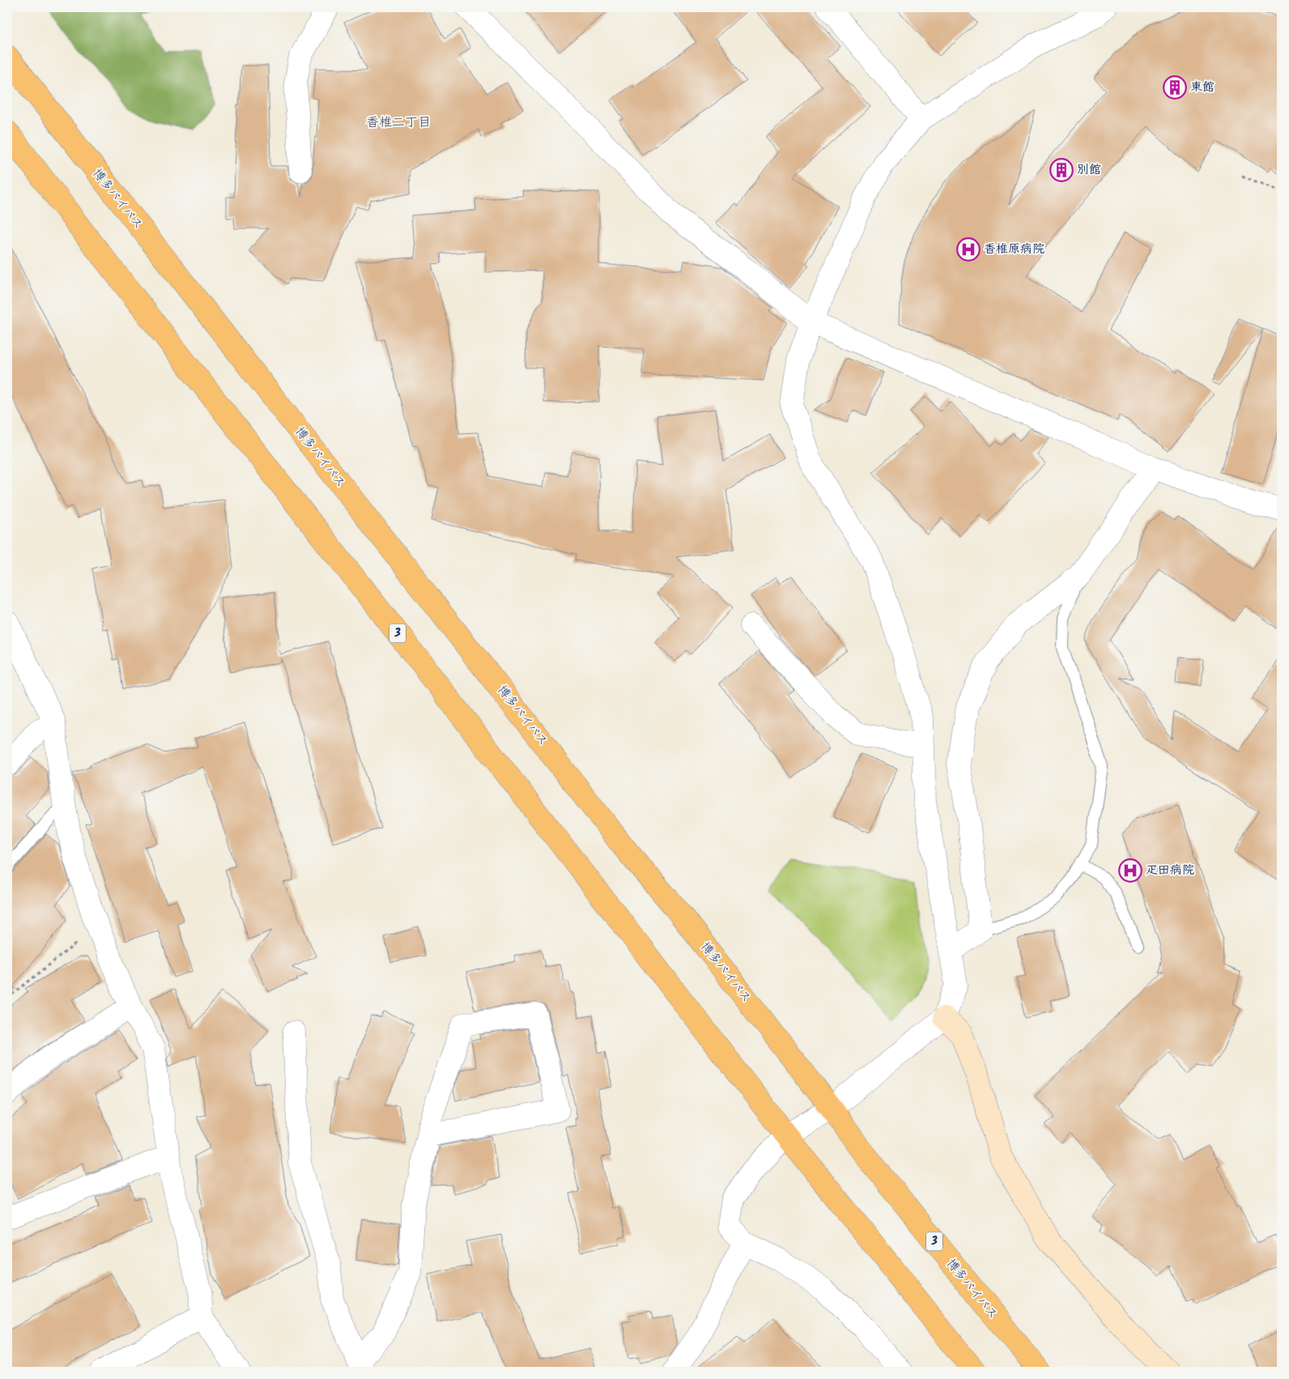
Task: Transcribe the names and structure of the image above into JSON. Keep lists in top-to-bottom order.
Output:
{
  "streets": {
    "highway": ["博多バイパス", "3"]
  },
  "districts": ["香椎二丁目"],
  "places": {
    "building": ["東館", "別館"],
    "hospital": ["香椎原病院", "疋田病院"]
  }
}
